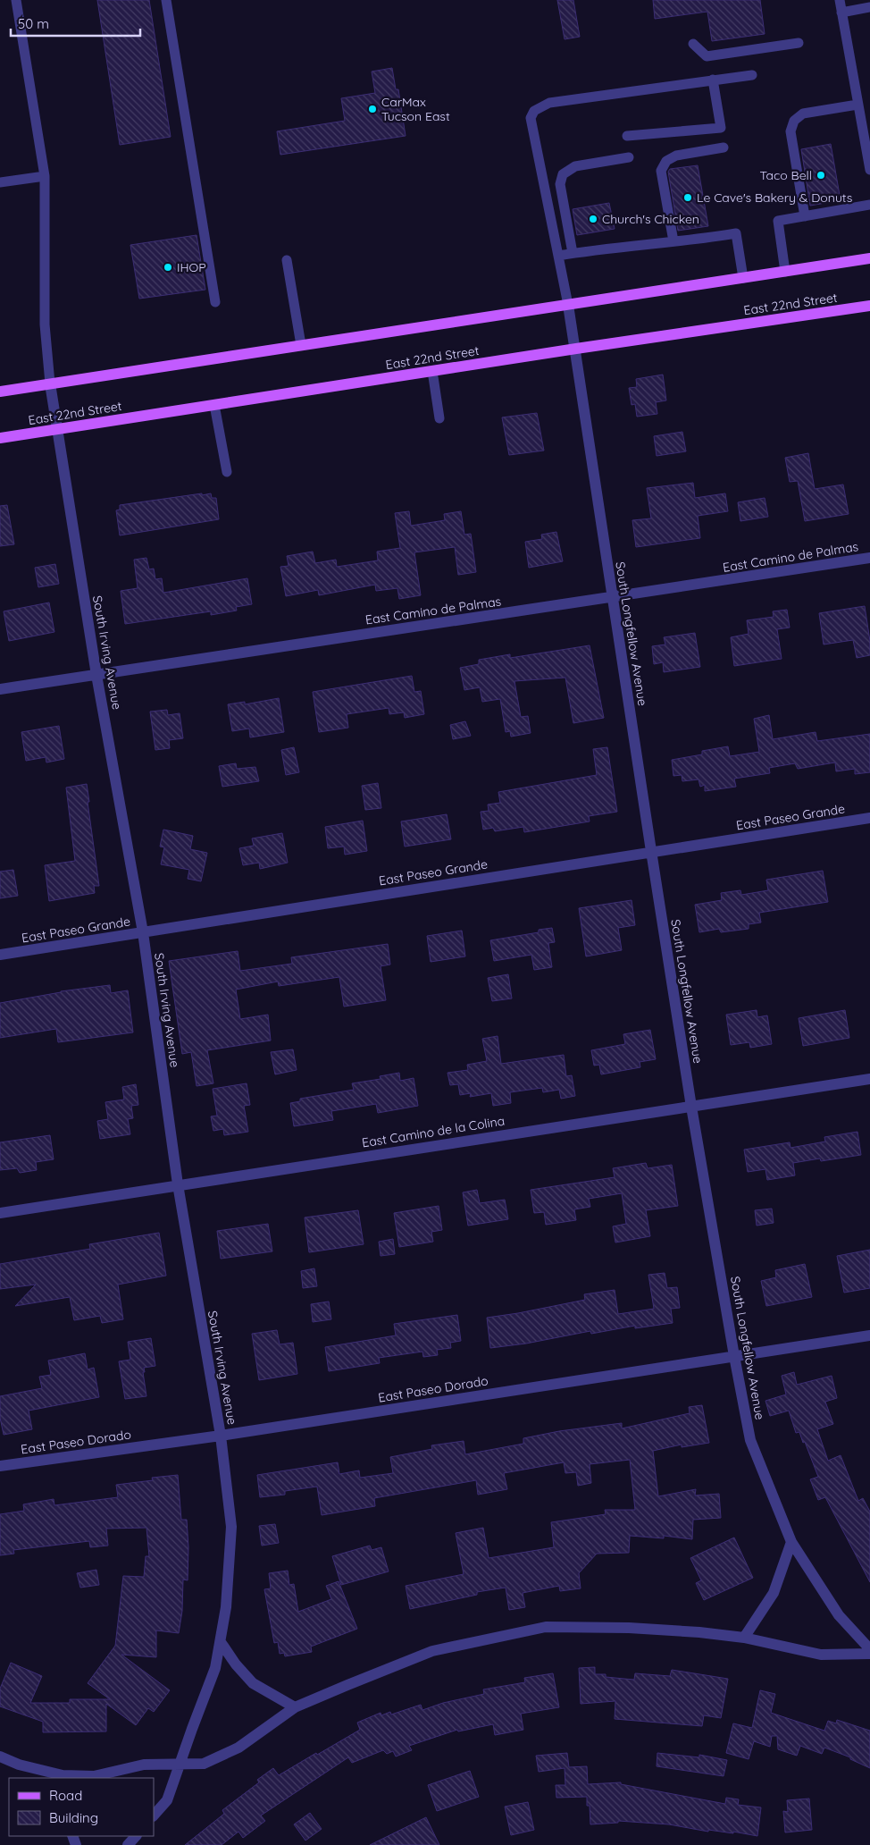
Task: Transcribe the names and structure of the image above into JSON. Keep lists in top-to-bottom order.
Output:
{
  "streets": {
    "main road": ["East 22nd Street"],
    "street": [
      "East Camino de Palmas",
      "South Longfellow Avenue",
      "South Irving Avenue",
      "East Paseo Grande",
      "East Camino de la Colina",
      "East Paseo Dorado"
    ]
  },
  "crossings": [
    ["East 22nd Street", "South Longfellow Avenue"],
    ["East 22nd Street", "South Irving Avenue"],
    ["East Camino de Palmas", "South Longfellow Avenue"],
    ["East Camino de Palmas", "South Irving Avenue"],
    ["South Longfellow Avenue", "East Paseo Grande"],
    ["South Longfellow Avenue", "East Camino de la Colina"],
    ["South Longfellow Avenue", "East Paseo Dorado"],
    ["South Irving Avenue", "East Paseo Grande"],
    ["South Irving Avenue", "East Camino de la Colina"],
    ["South Irving Avenue", "East Paseo Dorado"]
  ],
  "places": [
    "CarMax Tucson East",
    "Taco Bell",
    "Le Cave's Bakery & Donuts",
    "Church's Chicken",
    "IHOP"
  ],
  "legend": ["Road", "Building"],
  "scale_bar": "50 m"
}
